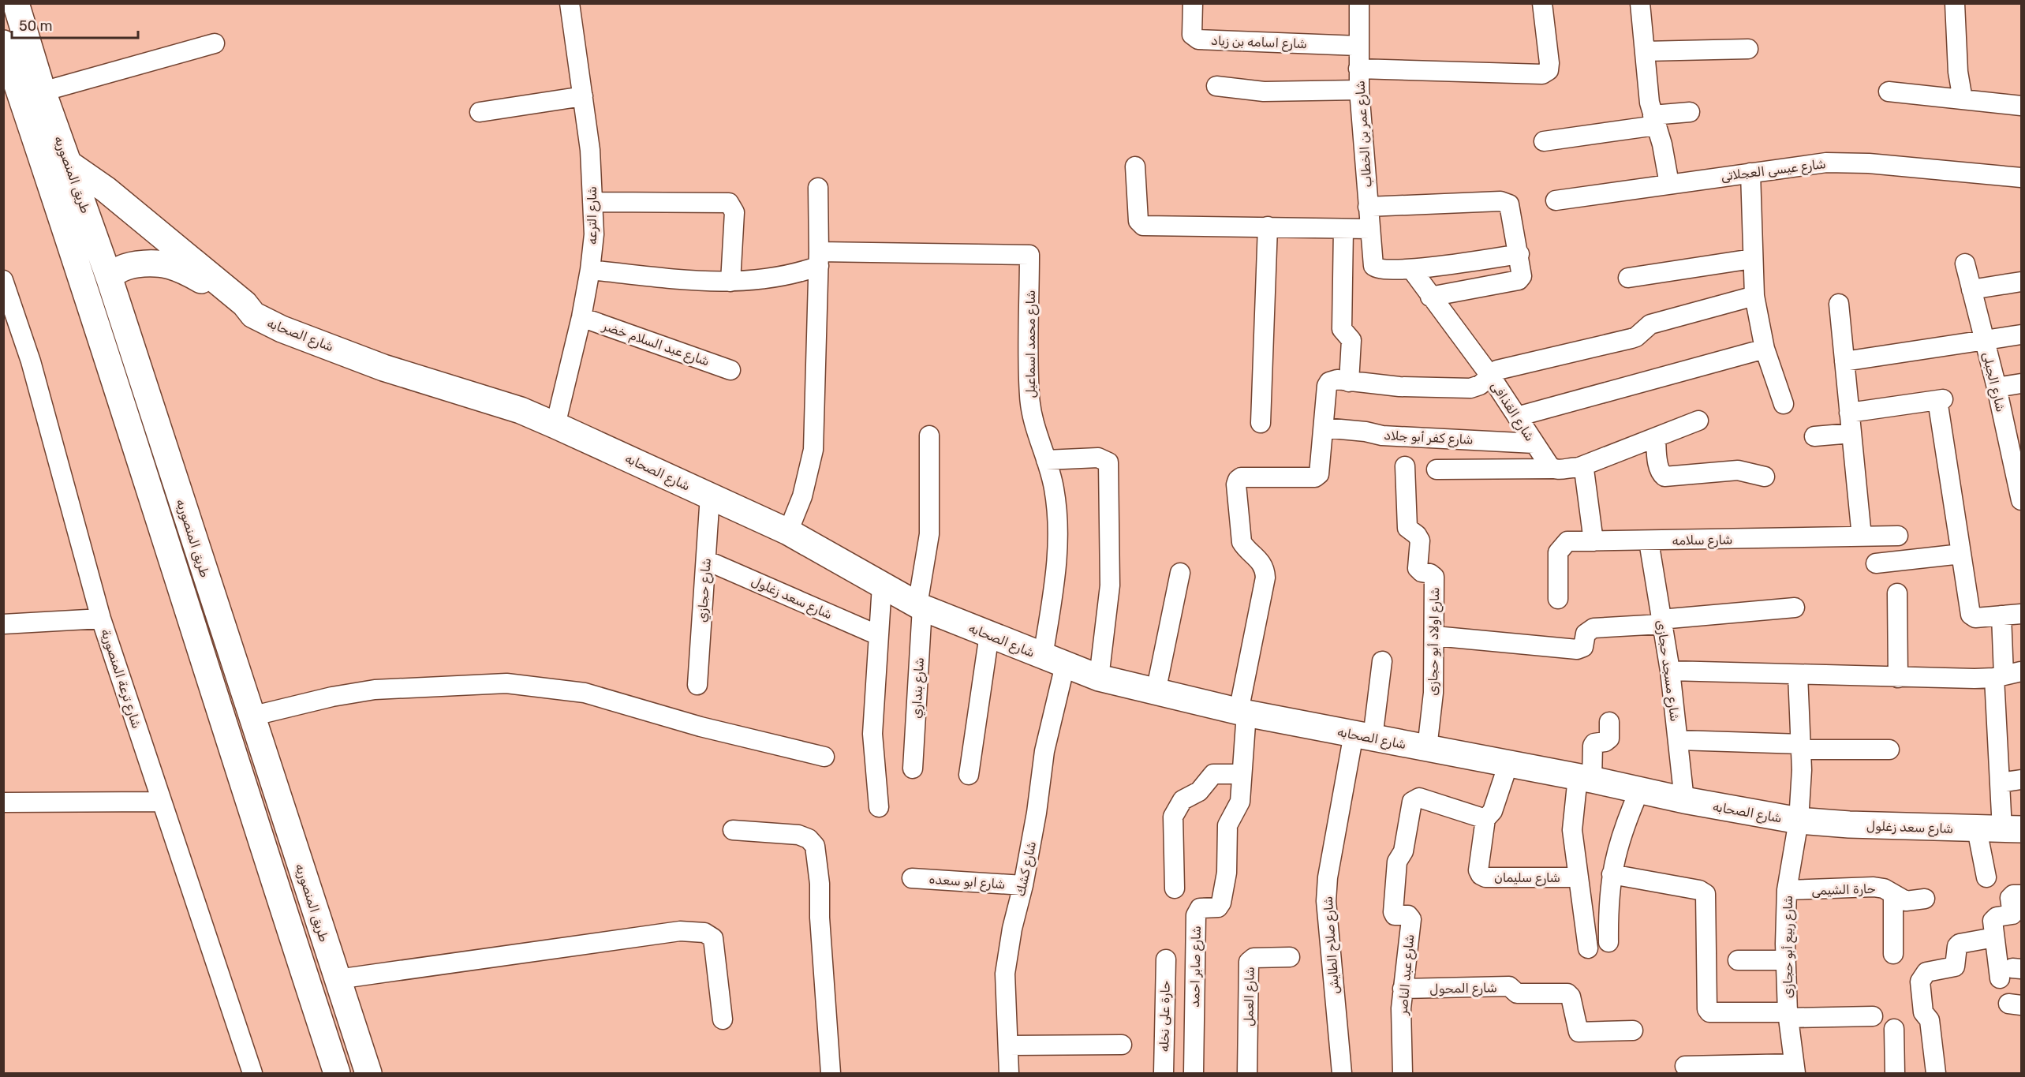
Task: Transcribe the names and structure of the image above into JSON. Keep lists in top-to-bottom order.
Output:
{
  "streets": {
    "street": [
      "شارع اسامه بن زياد",
      "شارع عمر بن الخطاب",
      "شارع عيسى العجلاتى",
      "طريق المنصوريه",
      "شارع الترعه",
      "شارع الصحابه",
      "شارع عبد السلام خضر",
      "شارع محمد اسماعيل",
      "شارع الجبلى",
      "شارع القذافى",
      "شارع كفر أبو جلاد",
      "شارع سلامه",
      "شارع حجازي",
      "شارع سعد زغلول",
      "شارع اولاد أبو حجازى",
      "شارع مسجد حجازى",
      "شارع ترعة المنصورية",
      "شارع بنداري",
      "شارع كشك",
      "شارع سليمان",
      "شارع ابو سعده",
      "حارة الشيمى",
      "شارع صلاح الطايش",
      "شارع ربيع أبو حجازى",
      "شارع صابر احمد",
      "شارع عبد الناصر",
      "شارع المحول",
      "شارع العمل",
      "حارة على نخله"
    ]
  },
  "crossings": [
    ["شارع اسامه بن زياد", "شارع عمر بن الخطاب"],
    ["شارع عمر بن الخطاب", "شارع القذافى"],
    ["طريق المنصوريه", "شارع الصحابه"],
    ["شارع الترعه", "شارع الصحابه"],
    ["شارع الترعه", "شارع عبد السلام خضر"],
    ["شارع الصحابه", "شارع محمد اسماعيل"],
    ["شارع الصحابه", "شارع حجازي"],
    ["شارع الصحابه", "شارع سعد زغلول"],
    ["شارع الصحابه", "شارع اولاد أبو حجازى"],
    ["شارع الصحابه", "شارع مسجد حجازى"],
    ["شارع الصحابه", "شارع بنداري"],
    ["شارع الصحابه", "شارع كشك"],
    ["شارع الصحابه", "شارع سليمان"],
    ["شارع الصحابه", "شارع صلاح الطايش"],
    ["شارع الصحابه", "شارع ربيع أبو حجازى"],
    ["شارع الصحابه", "شارع صابر احمد"],
    ["شارع محمد اسماعيل", "شارع كشك"],
    ["شارع القذافى", "شارع كفر أبو جلاد"],
    ["شارع كفر أبو جلاد", "شارع صابر احمد"],
    ["شارع سلامه", "شارع مسجد حجازى"],
    ["شارع حجازي", "شارع سعد زغلول"],
    ["شارع سعد زغلول", "شارع ربيع أبو حجازى"],
    ["شارع كشك", "شارع ابو سعده"],
    ["شارع سليمان", "شارع عبد الناصر"],
    ["حارة الشيمى", "شارع ربيع أبو حجازى"],
    ["شارع عبد الناصر", "شارع المحول"]
  ],
  "scale_bar": "50 m"
}
